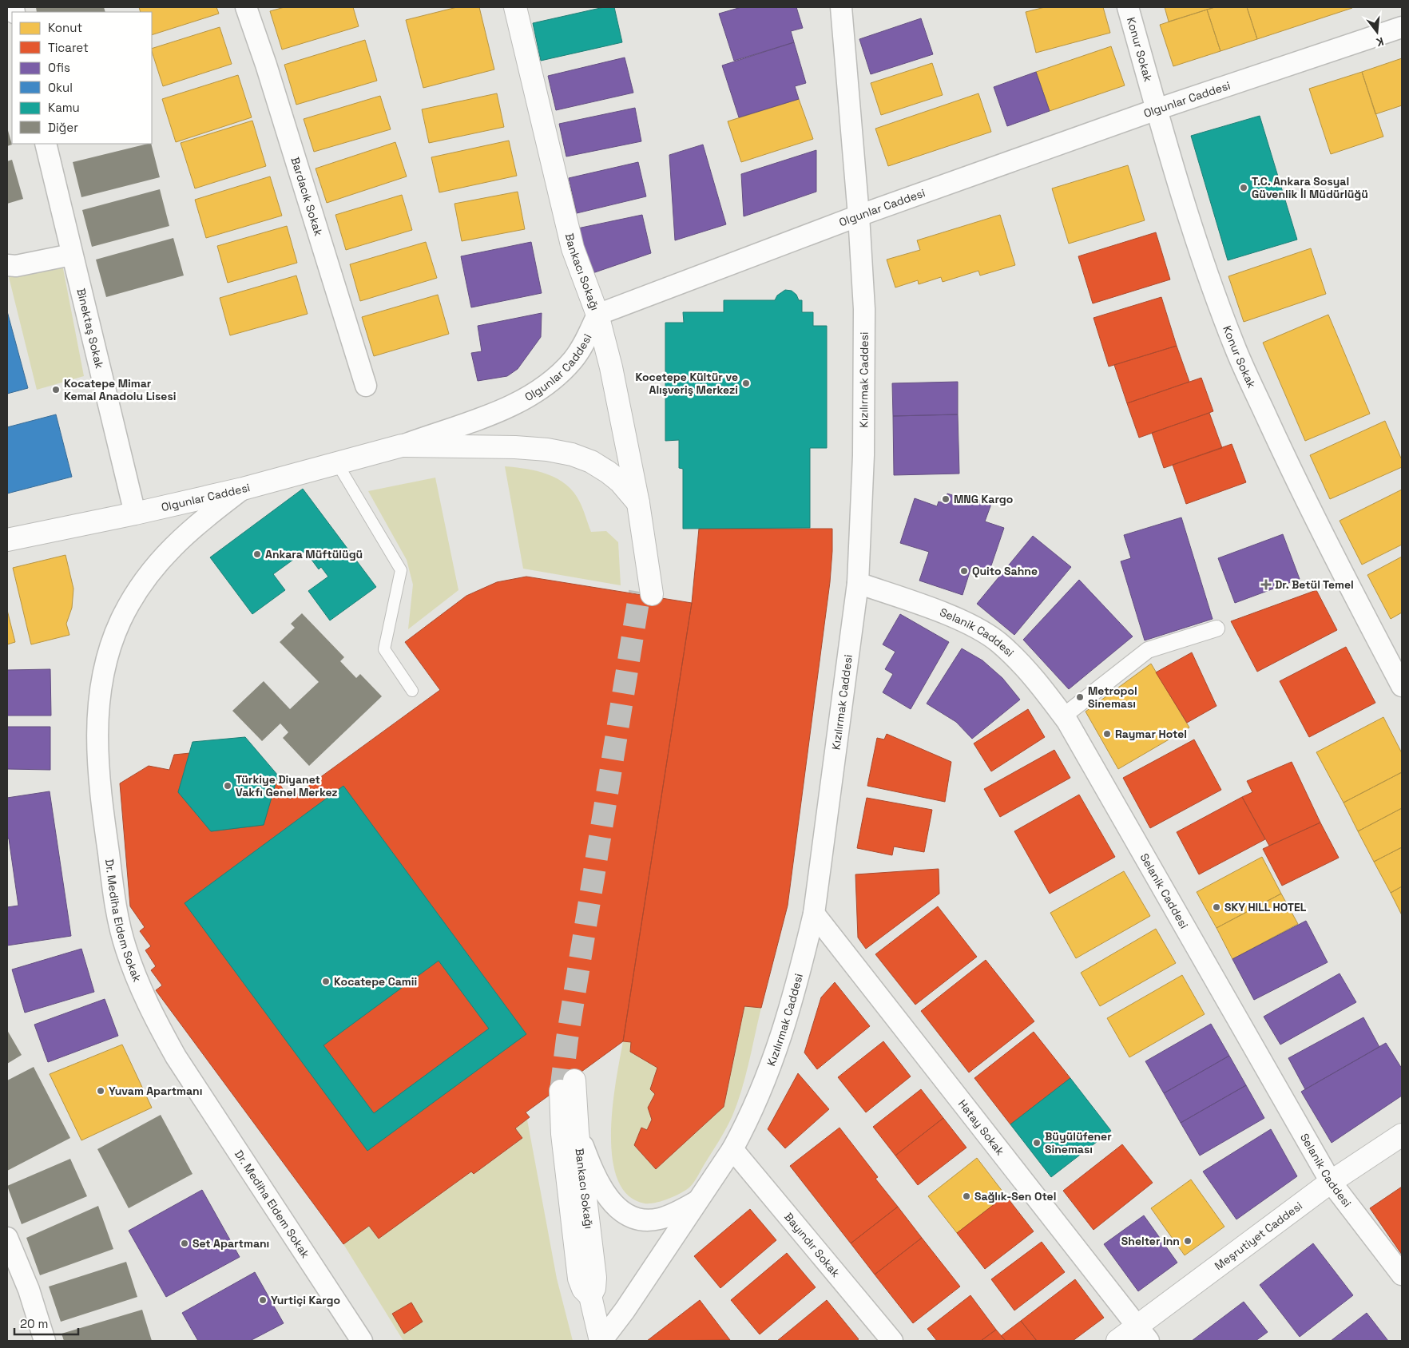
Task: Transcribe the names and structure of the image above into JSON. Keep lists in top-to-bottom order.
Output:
{
  "streets": {
    "main road": ["Olgunlar Caddesi", "Bankacı Sokağı", "Meşrutiyet Caddesi"],
    "street": [
      "Konur Sokak",
      "Bardacık Sokak",
      "Binektaş Sokak",
      "Kızılırmak Caddesi",
      "Selanik Caddesi",
      "Dr. Mediha Eldem Sokak",
      "Hatay Sokak",
      "Bayındır Sokak"
    ]
  },
  "crossings": [
    ["Konur Sokak", "Olgunlar Caddesi"],
    ["Olgunlar Caddesi", "Bankacı Sokağı"],
    ["Olgunlar Caddesi", "Binektaş Sokak"],
    ["Olgunlar Caddesi", "Kızılırmak Caddesi"],
    ["Olgunlar Caddesi", "Dr. Mediha Eldem Sokak"],
    ["Bankacı Sokağı", "Kızılırmak Caddesi"],
    ["Kızılırmak Caddesi", "Selanik Caddesi"],
    ["Kızılırmak Caddesi", "Hatay Sokak"],
    ["Kızılırmak Caddesi", "Bayındır Sokak"],
    ["Selanik Caddesi", "Meşrutiyet Caddesi"],
    ["Hatay Sokak", "Meşrutiyet Caddesi"]
  ],
  "places": {
    "other": [
      "T.C. Ankara Sosyal Güvenlik İl Müdürlüğü",
      "Kocetepe Kültür ve Alışveriş Merkezi",
      "Kocatepe Mimar Kemal Anadolu Lisesi",
      "MNG Kargo",
      "Ankara Müftülügü",
      "Quito Sahne",
      "Metropol Sineması",
      "Raymar Hotel",
      "Türkiye Diyanet Vakfı Genel Merkez",
      "SKY HILL HOTEL",
      "Kocatepe Camii",
      "Yuvam Apartmanı",
      "Büyülüfener Sineması",
      "Sağlık-Sen Otel",
      "Shelter Inn",
      "Set Apartmanı",
      "Yurtiçi Kargo"
    ],
    "health": ["Dr. Betül Temel"]
  },
  "legend": [
    "Konut",
    "Ticaret",
    "Ofis",
    "Okul",
    "Kamu",
    "Diğer"
  ],
  "scale_bar": "20 m",
  "north": "bottom"
}
